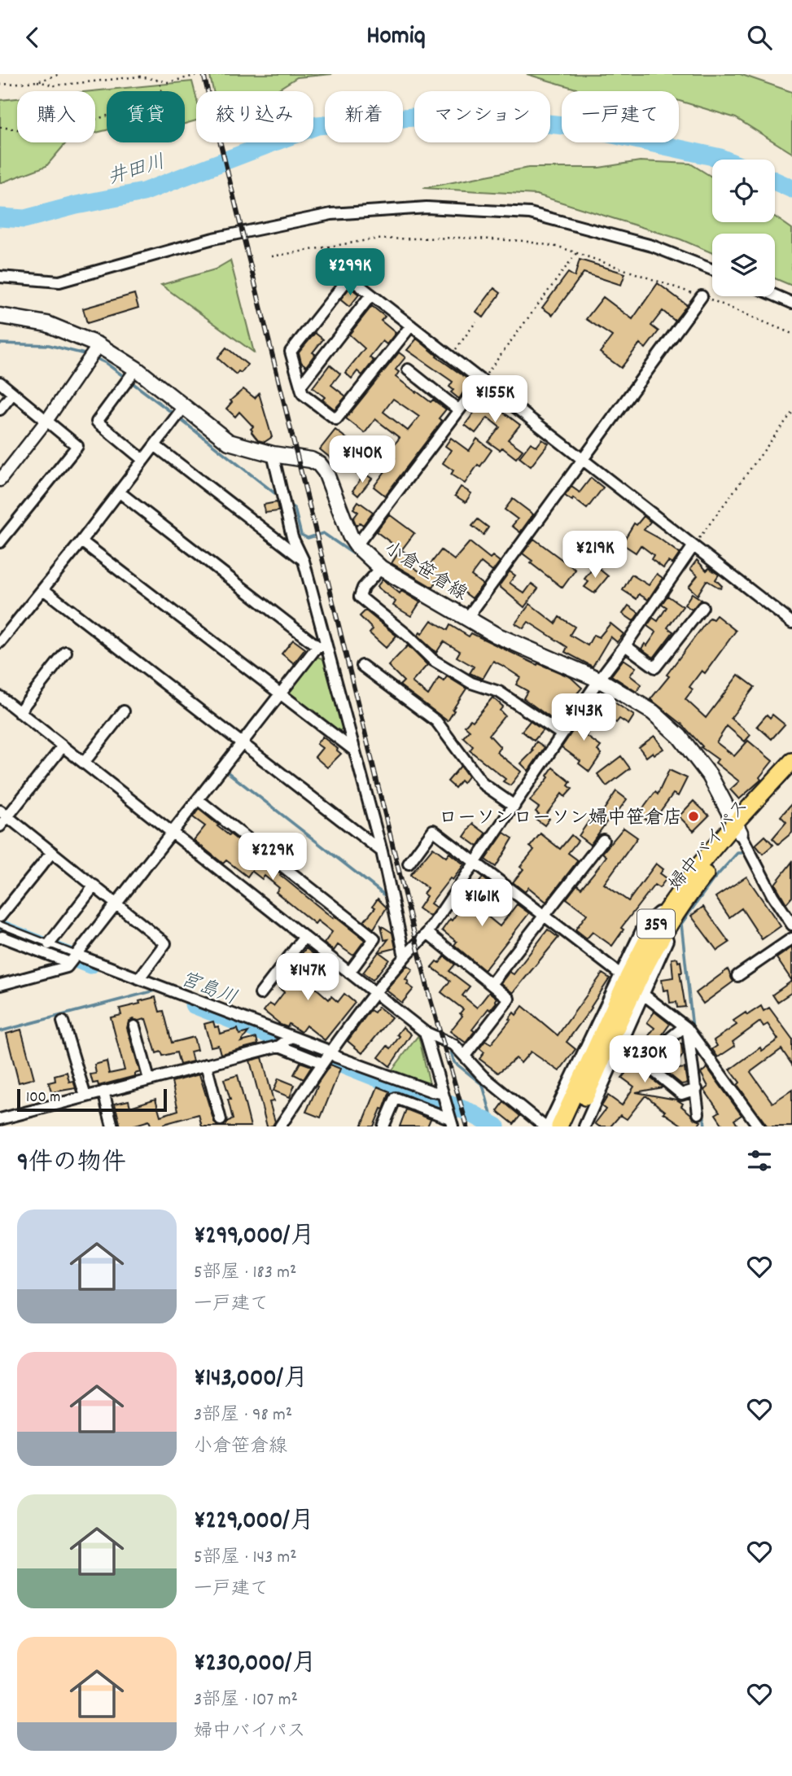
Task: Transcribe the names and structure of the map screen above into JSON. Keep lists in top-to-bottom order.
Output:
{
  "streets": {
    "highway": ["婦中バイパス", "359"],
    "main road": ["小倉笹倉線"]
  },
  "crossings": [
    ["小倉笹倉線", "婦中バイパス"]
  ],
  "water": ["井田川", "宮島川"],
  "places": ["ローソンローソン婦中笹倉店"],
  "scale_bar": "100 m",
  "page": {
    "header": "Homiq",
    "chip": [
      "購入",
      "賃貸",
      "絞り込み",
      "新着",
      "マンション",
      "一戸建て"
    ],
    "price": [
      "¥299K",
      "¥155K",
      "¥140K",
      "¥219K",
      "¥143K",
      "¥229K",
      "¥161K",
      "¥147K",
      "¥230K"
    ],
    "scale": "100 m",
    "heading": "9件の物件",
    "list": [
      {
        "name": "¥299,000/月",
        "note": "5部屋 · 183 m² · 一戸建て"
      },
      {
        "name": "¥143,000/月",
        "note": "3部屋 · 98 m² · 小倉笹倉線"
      },
      {
        "name": "¥229,000/月",
        "note": "5部屋 · 143 m² · 一戸建て"
      },
      {
        "name": "¥230,000/月",
        "note": "3部屋 · 107 m² · 婦中バイパス"
      }
    ]
  }
}
